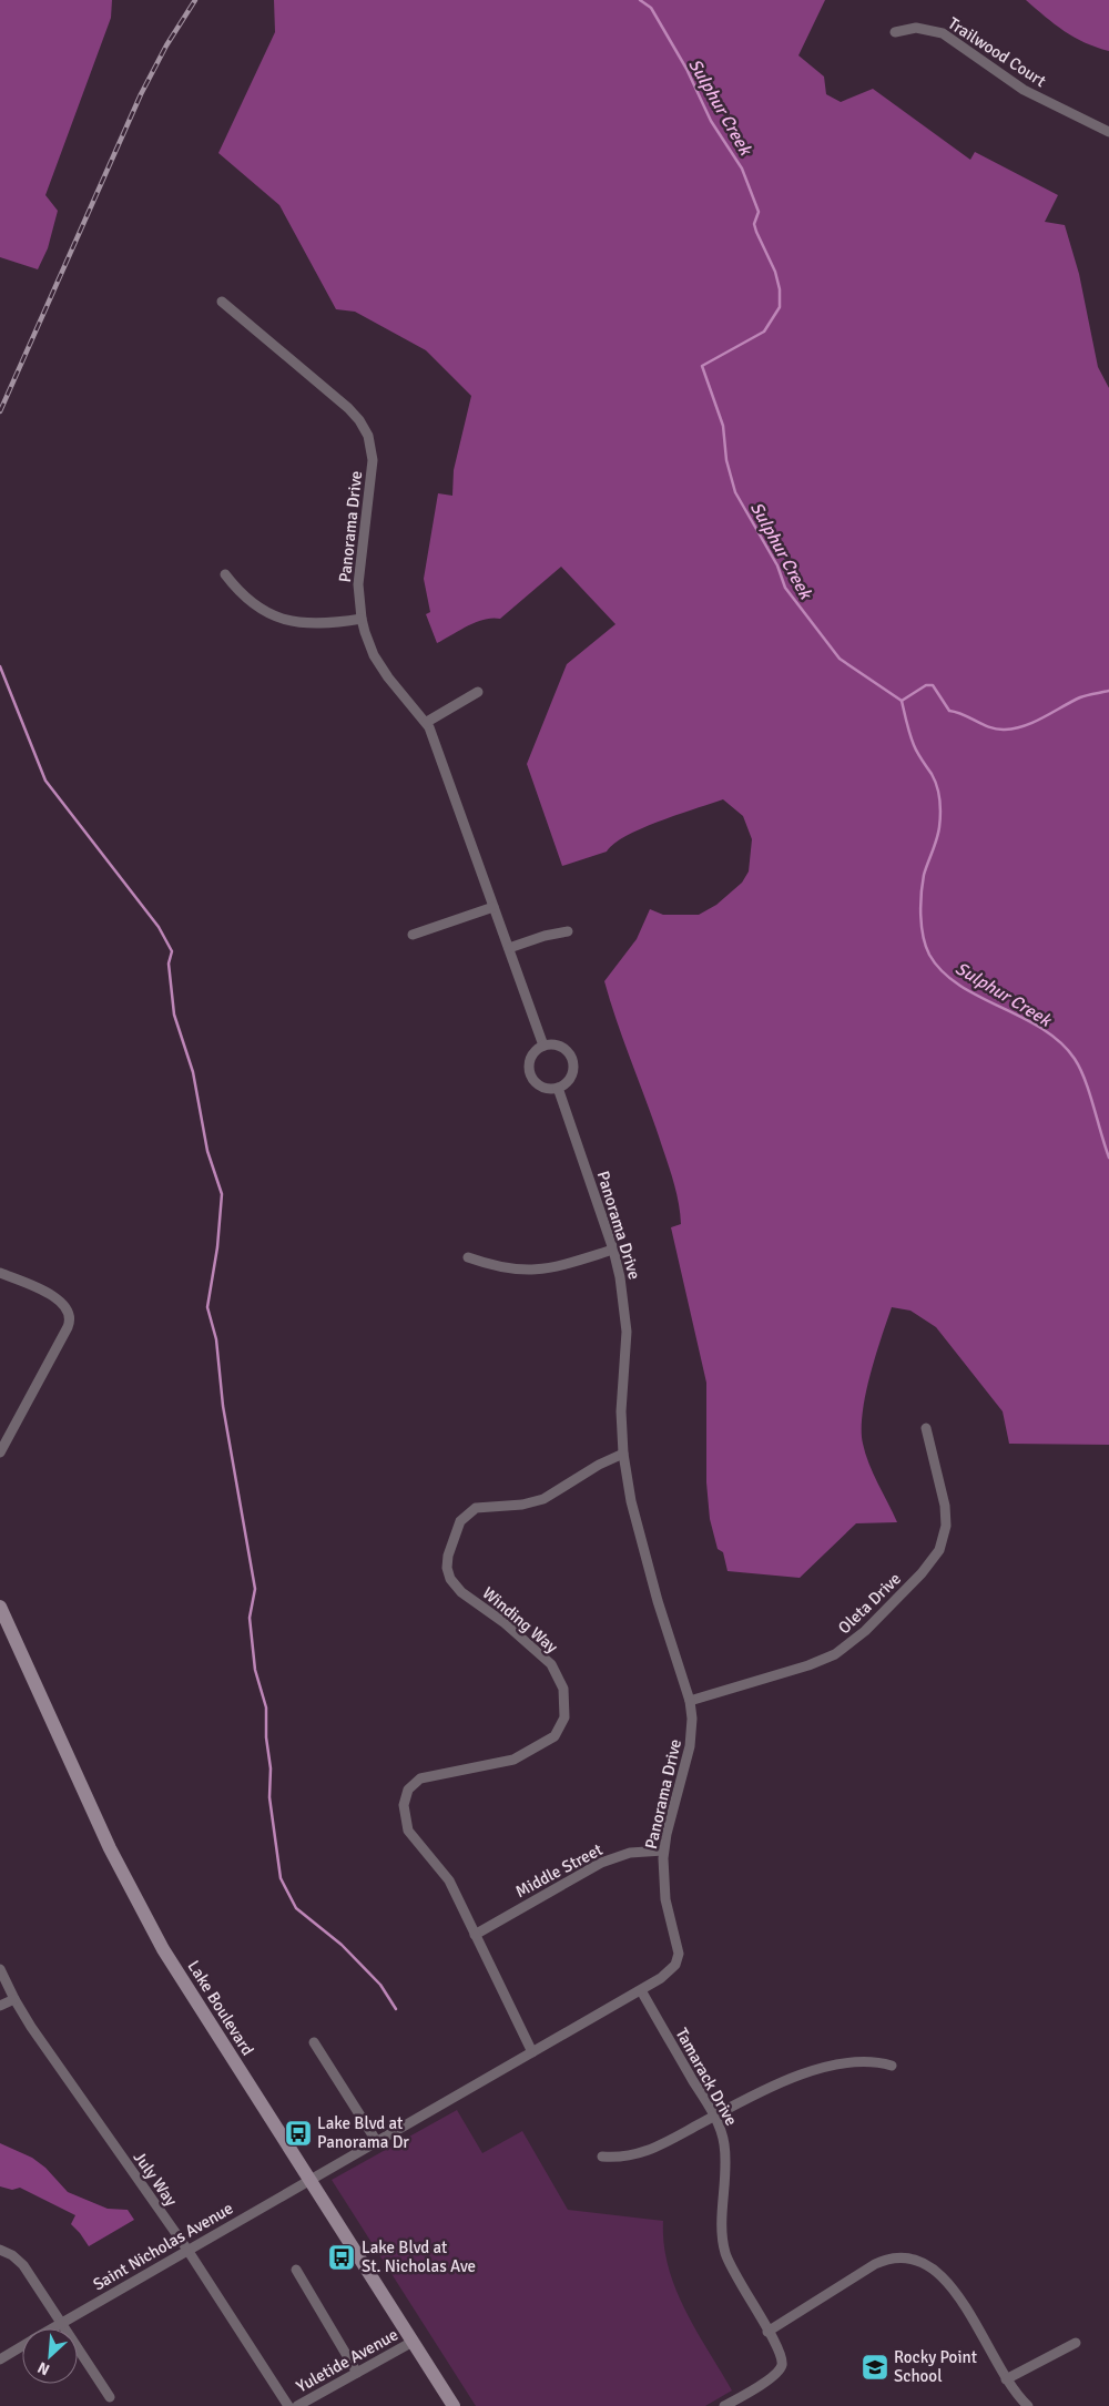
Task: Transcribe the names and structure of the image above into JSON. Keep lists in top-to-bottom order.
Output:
{
  "streets": {
    "main road": ["Lake Boulevard"],
    "street": [
      "Trailwood Court",
      "Panorama Drive",
      "Oleta Drive",
      "Winding Way",
      "Middle Street",
      "Tamarack Drive",
      "July Way",
      "Saint Nicholas Avenue",
      "Yuletide Avenue"
    ]
  },
  "crossings": [
    ["Panorama Drive", "Oleta Drive"],
    ["Panorama Drive", "Winding Way"],
    ["Panorama Drive", "Middle Street"],
    ["Panorama Drive", "Lake Boulevard"],
    ["Panorama Drive", "Tamarack Drive"],
    ["Panorama Drive", "Saint Nicholas Avenue"],
    ["Winding Way", "Middle Street"],
    ["Lake Boulevard", "Saint Nicholas Avenue"],
    ["Lake Boulevard", "Yuletide Avenue"],
    ["July Way", "Saint Nicholas Avenue"]
  ],
  "water": ["Sulphur Creek"],
  "places": {
    "bus stop": ["Lake Blvd at Panorama Dr", "Lake Blvd at St. Nicholas Ave"],
    "school or university": ["Rocky Point School"]
  },
  "north": "bottom left"
}
